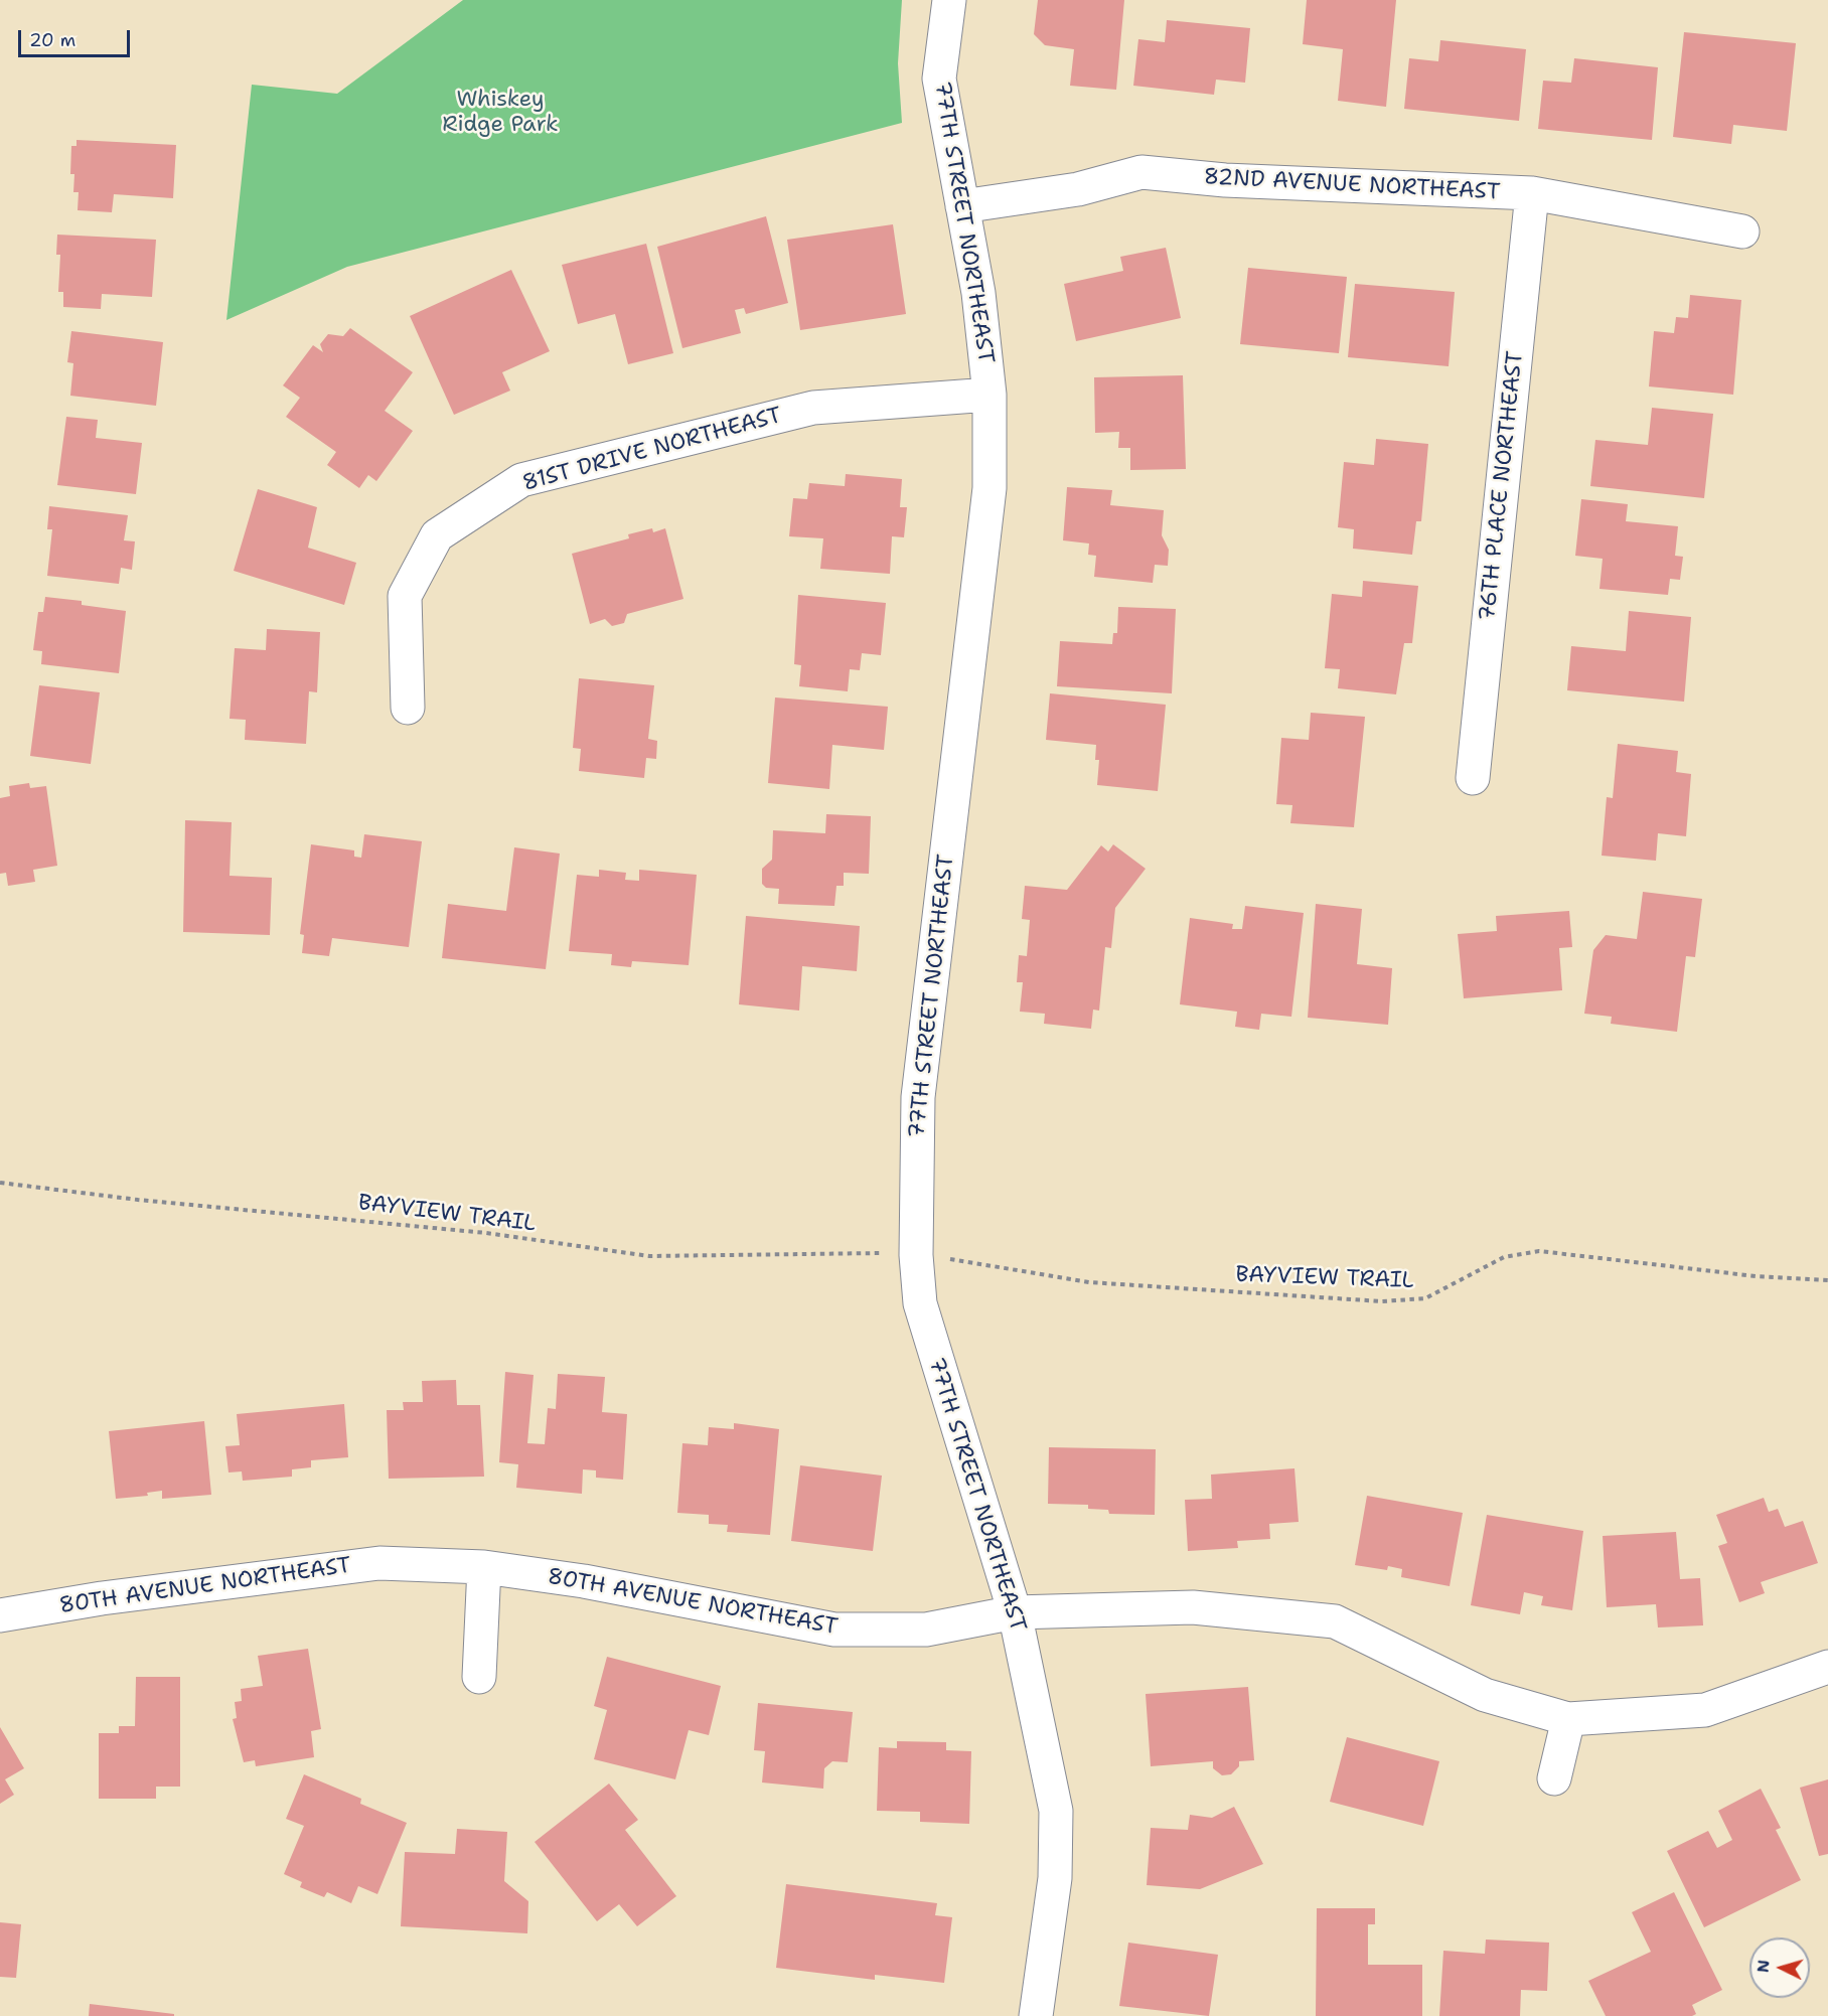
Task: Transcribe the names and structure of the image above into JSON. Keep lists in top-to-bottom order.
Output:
{
  "streets": {
    "street": [
      "82ND AVENUE NORTHEAST",
      "77TH STREET NORTHEAST",
      "81ST DRIVE NORTHEAST",
      "76TH PLACE NORTHEAST",
      "80TH AVENUE NORTHEAST"
    ],
    "path": ["BAYVIEW TRAIL"]
  },
  "crossings": [
    ["82ND AVENUE NORTHEAST", "77TH STREET NORTHEAST"],
    ["82ND AVENUE NORTHEAST", "76TH PLACE NORTHEAST"],
    ["77TH STREET NORTHEAST", "81ST DRIVE NORTHEAST"],
    ["77TH STREET NORTHEAST", "80TH AVENUE NORTHEAST"]
  ],
  "parks": ["Whiskey Ridge Park"],
  "scale_bar": "20 m",
  "north": "left"
}
